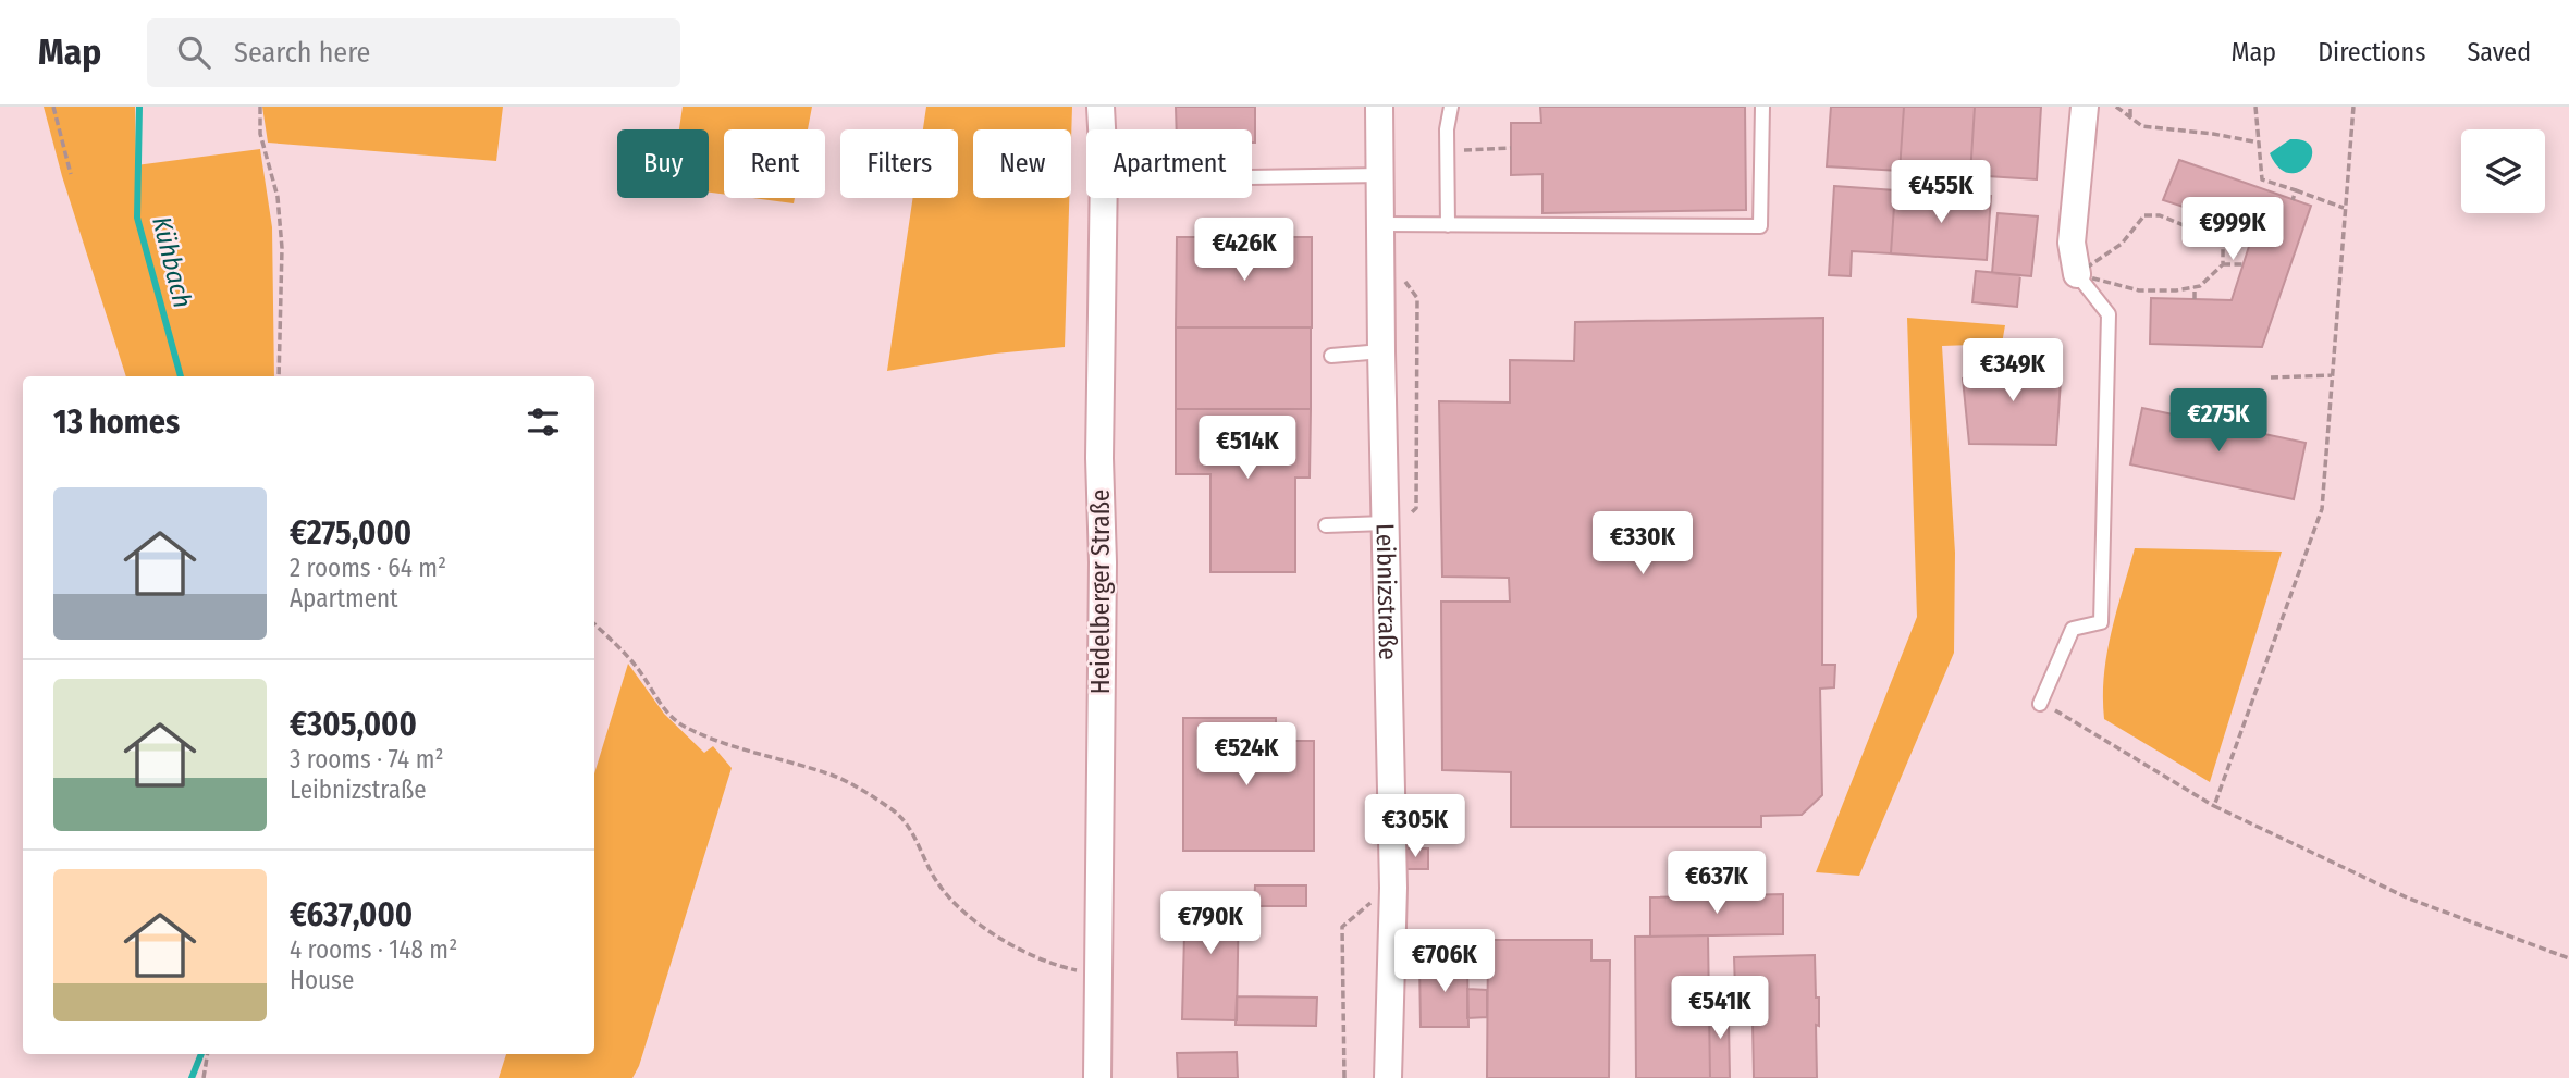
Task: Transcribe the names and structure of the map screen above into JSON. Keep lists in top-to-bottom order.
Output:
{
  "streets": {
    "street": ["Heidelberger Straße", "Leibnizstraße"]
  },
  "water": ["Kühbach"],
  "page": {
    "header": "Map",
    "search": "Search here",
    "nav": ["Map", "Directions", "Saved"],
    "chip": [
      "Buy",
      "Rent",
      "Filters",
      "New",
      "Apartment"
    ],
    "price": [
      "€455K",
      "€999K",
      "€426K",
      "€349K",
      "€275K",
      "€514K",
      "€330K",
      "€524K",
      "€305K",
      "€637K",
      "€790K",
      "€706K",
      "€541K"
    ],
    "heading": "13 homes",
    "list": [
      {
        "name": "€275,000",
        "note": "2 rooms · 64 m² · Apartment"
      },
      {
        "name": "€305,000",
        "note": "3 rooms · 74 m² · Leibnizstraße"
      },
      {
        "name": "€637,000",
        "note": "4 rooms · 148 m² · House"
      }
    ]
  }
}
